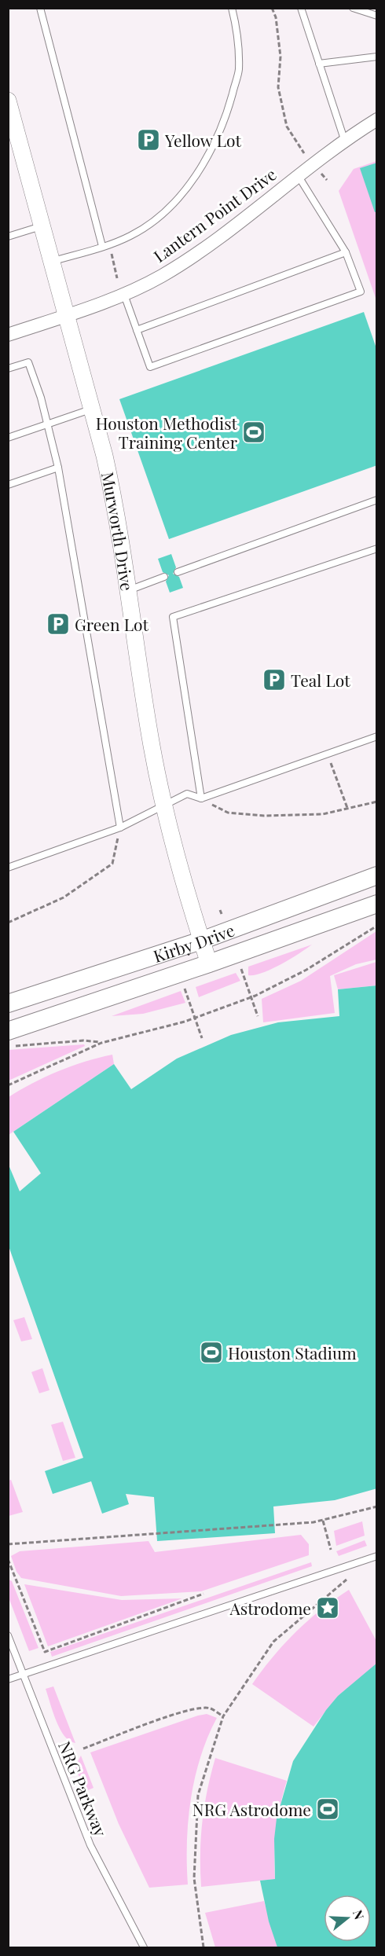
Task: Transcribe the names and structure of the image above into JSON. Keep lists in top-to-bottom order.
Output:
{
  "streets": {
    "main road": ["Kirby Drive"],
    "street": ["Lantern Point Drive", "Murworth Drive"],
    "lane": ["NRG Parkway"]
  },
  "crossings": [
    ["Lantern Point Drive", "Murworth Drive"],
    ["Murworth Drive", "Kirby Drive"]
  ],
  "places": {
    "parking": ["Yellow Lot", "Green Lot", "Teal Lot"],
    "sports": ["Houston Methodist Training Center", "Houston Stadium", "NRG Astrodome"],
    "place": ["Astrodome"]
  },
  "north": "right"
}
